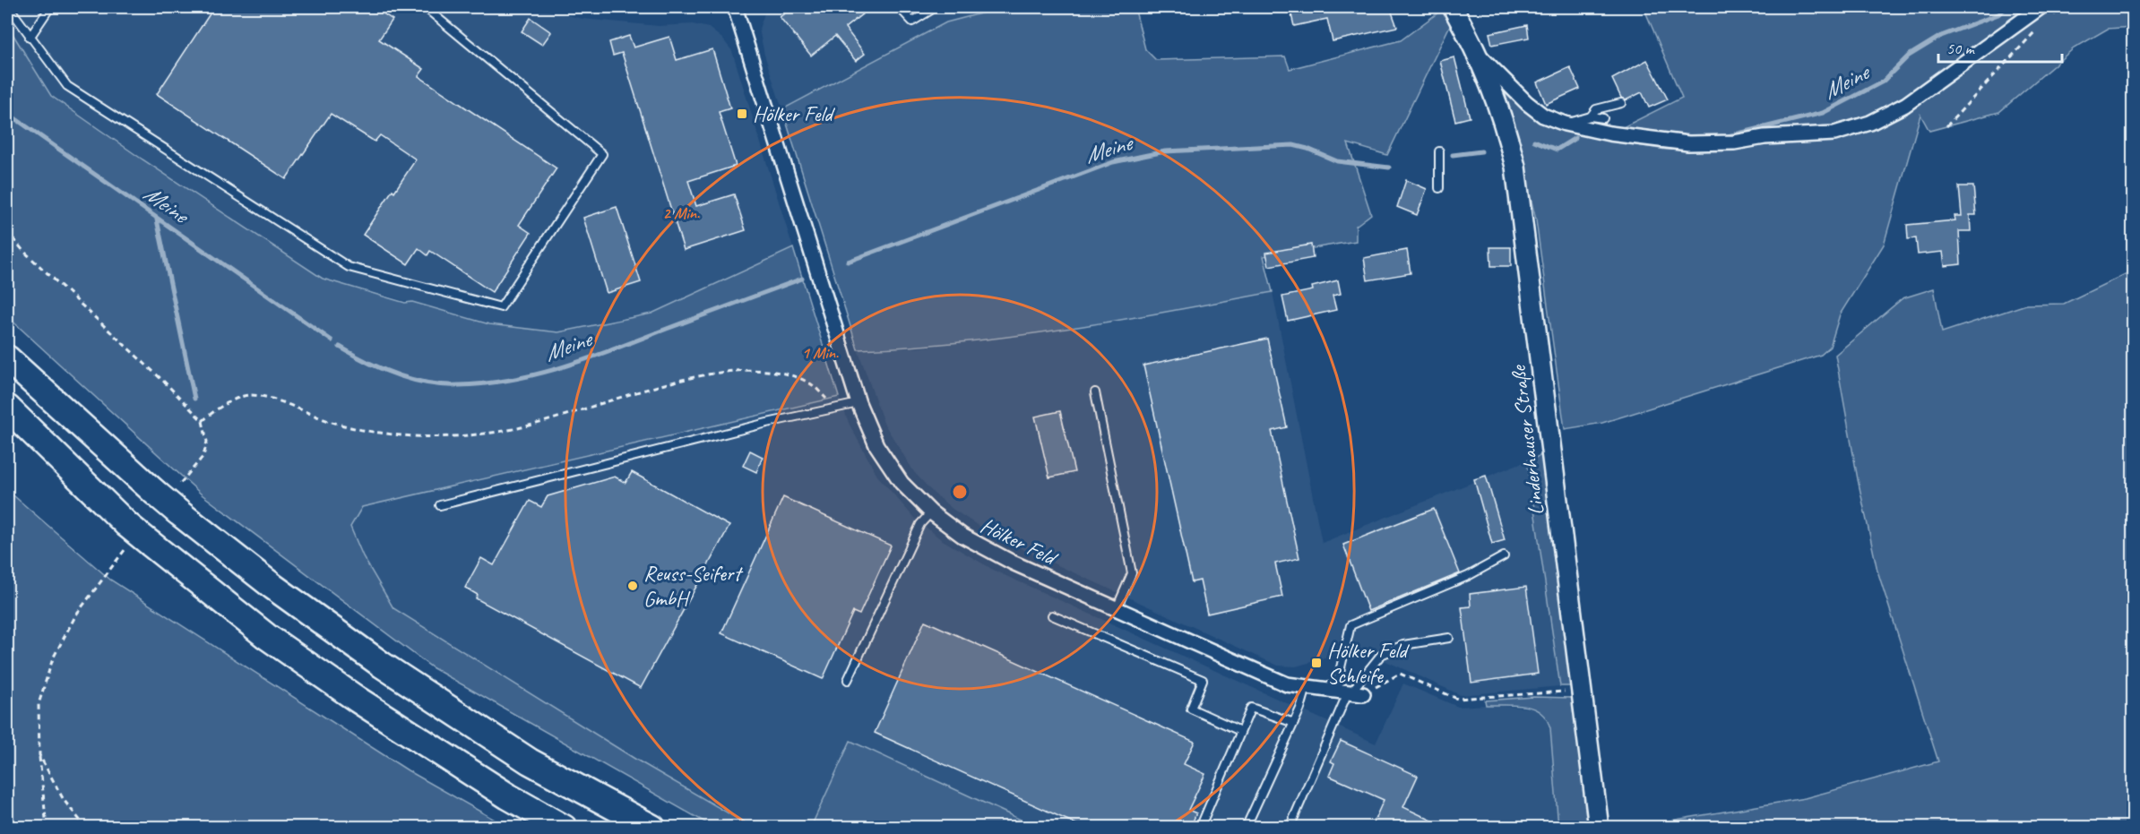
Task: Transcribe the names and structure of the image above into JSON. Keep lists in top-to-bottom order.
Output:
{
  "streets": {
    "main road": ["Linderhauser Straße"],
    "street": ["Hölker Feld"]
  },
  "water": ["Meine"],
  "places": {
    "transit": ["Hölker Feld", "Hölker Feld Schleife"],
    "other": ["Reuss-Seifert GmbH"]
  },
  "scale_bar": "50 m",
  "rings": ["2 Min.", "1 Min."]
}
